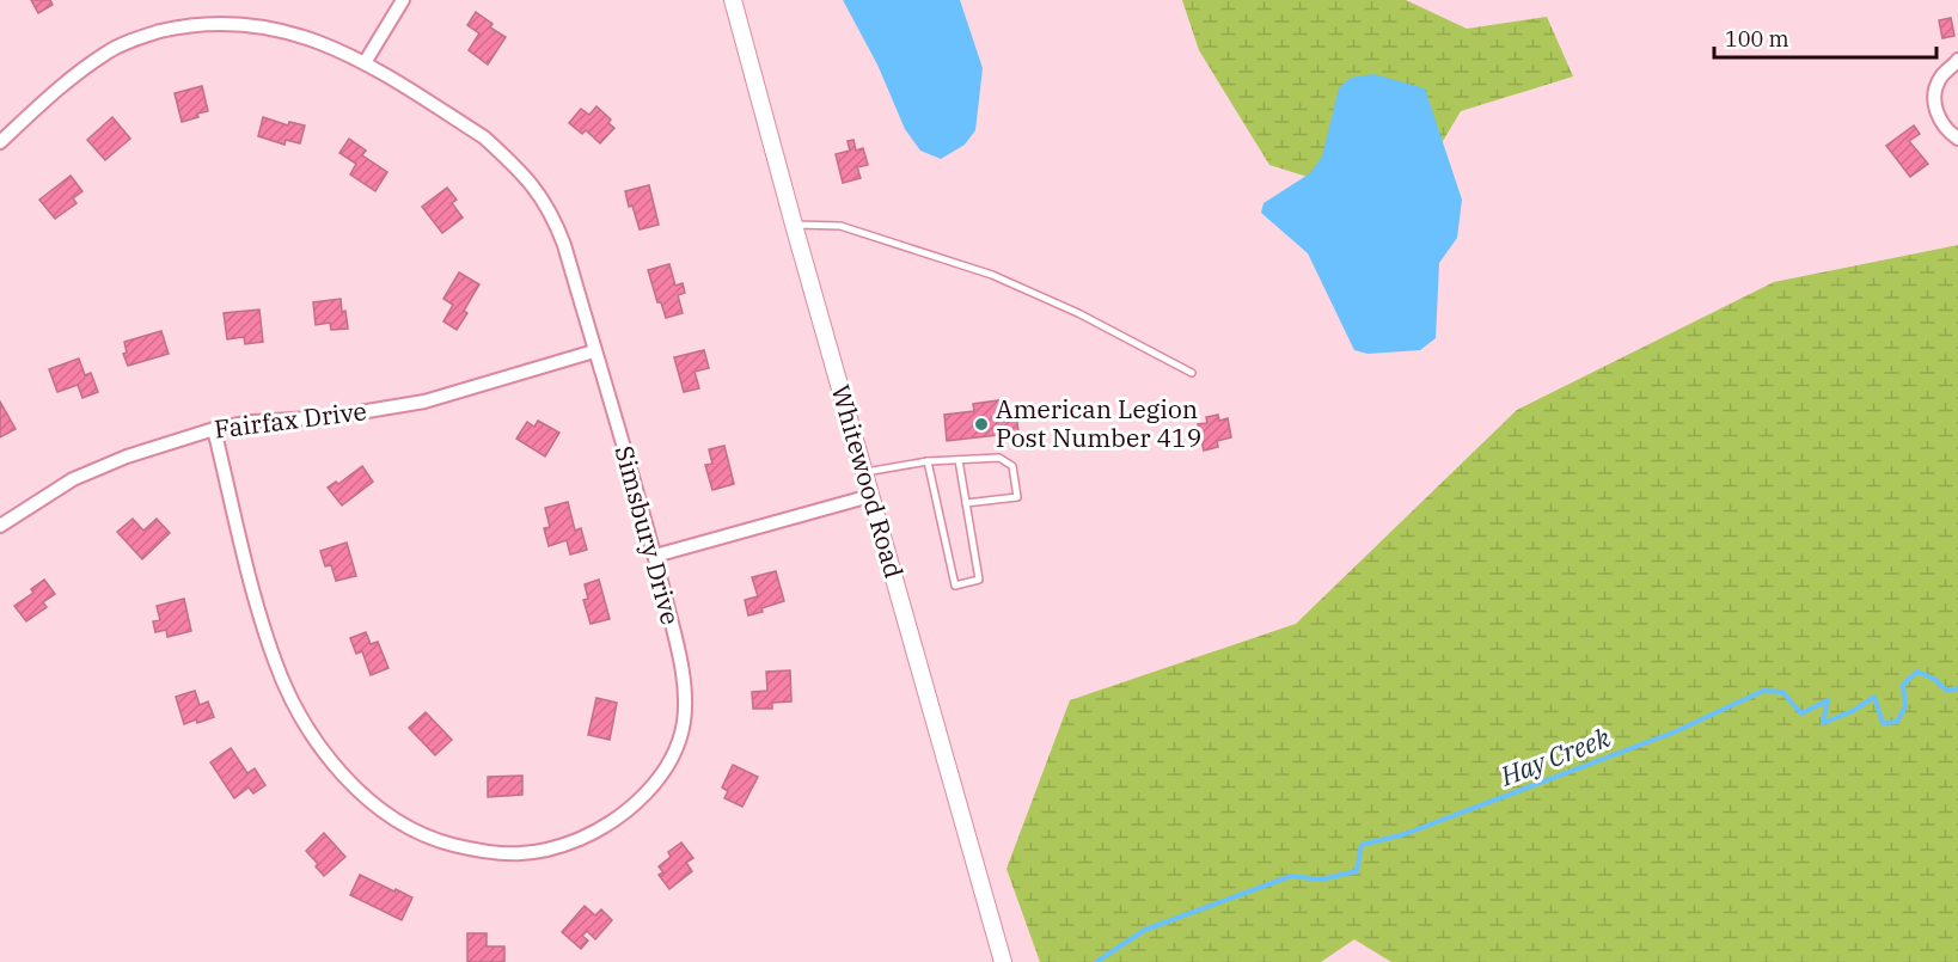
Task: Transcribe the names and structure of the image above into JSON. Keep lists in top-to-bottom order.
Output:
{
  "streets": {
    "street": ["Fairfax Drive", "Whitewood Road", "Simsbury Drive"]
  },
  "crossings": [
    ["Fairfax Drive", "Simsbury Drive"]
  ],
  "water": ["Hay Creek"],
  "places": ["American Legion Post Number 419"],
  "scale_bar": "100 m"
}
